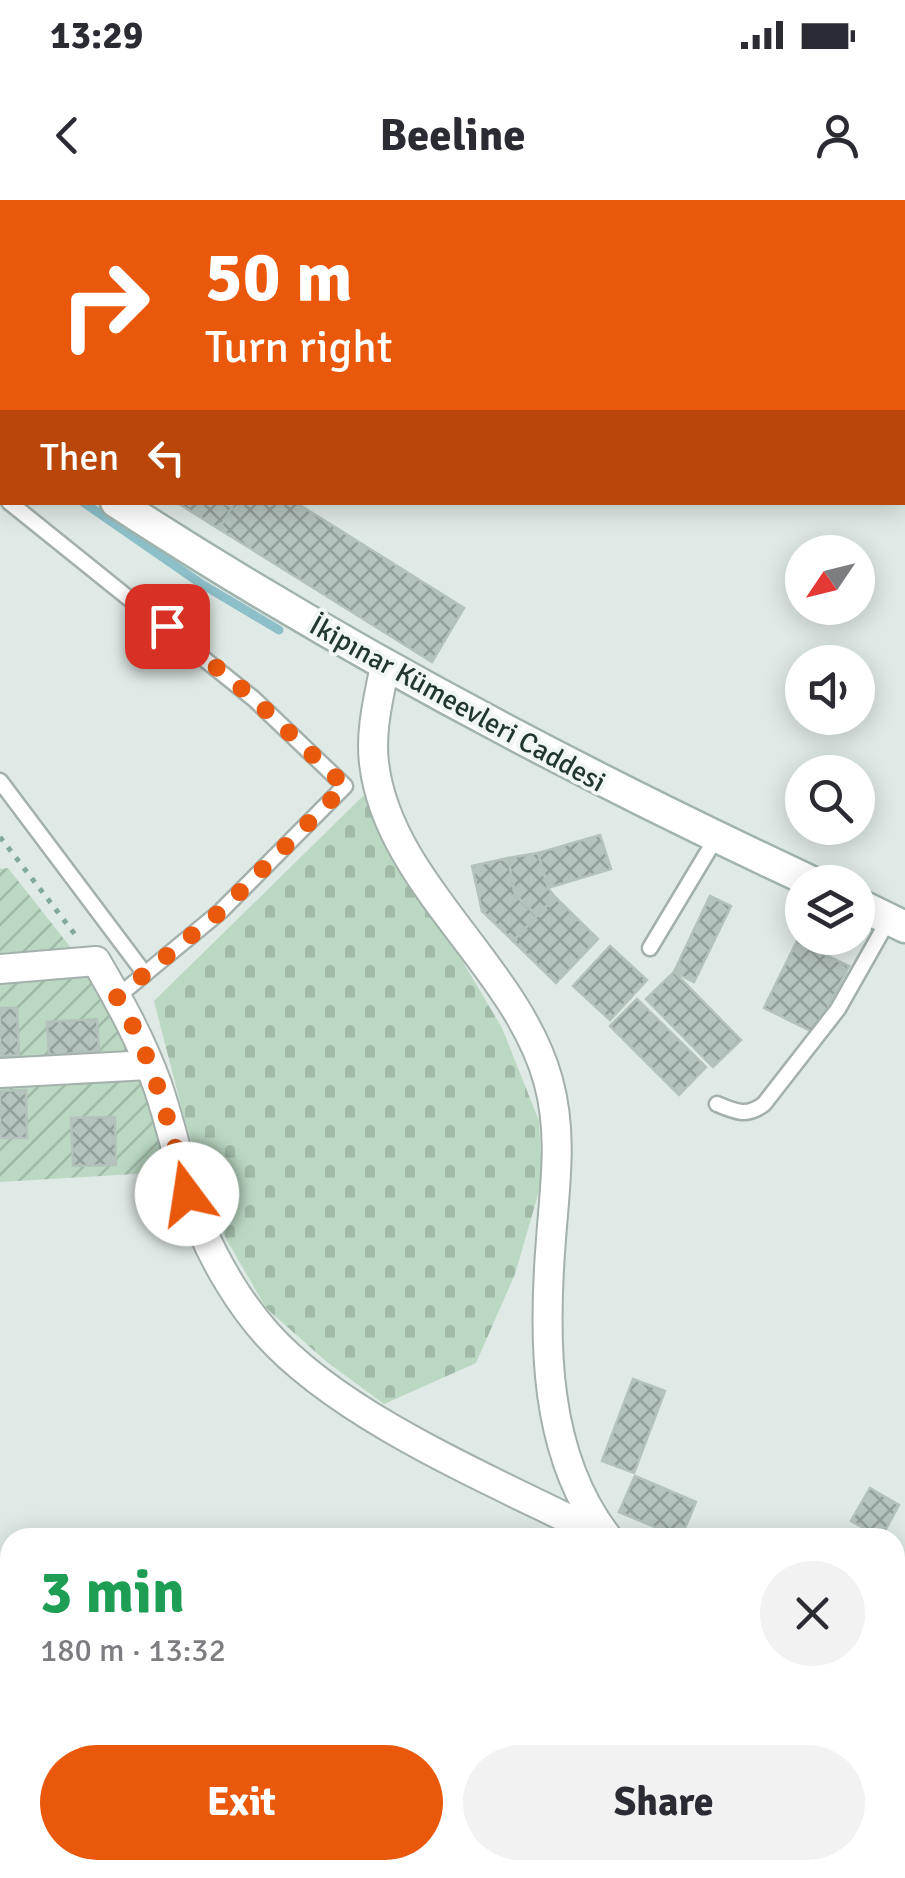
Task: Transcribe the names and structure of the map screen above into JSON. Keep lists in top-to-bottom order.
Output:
{
  "streets": {
    "street": ["İkipınar Kümeevleri Caddesi"]
  },
  "north": "bottom left",
  "page": {
    "status": "13:29",
    "header": "Beeline",
    "turn": ["50 m", "Turn right"],
    "then": "Then",
    "heading": ["3 min", "180 m · 13:32"],
    "buttons": ["Exit", "Share"]
  }
}
